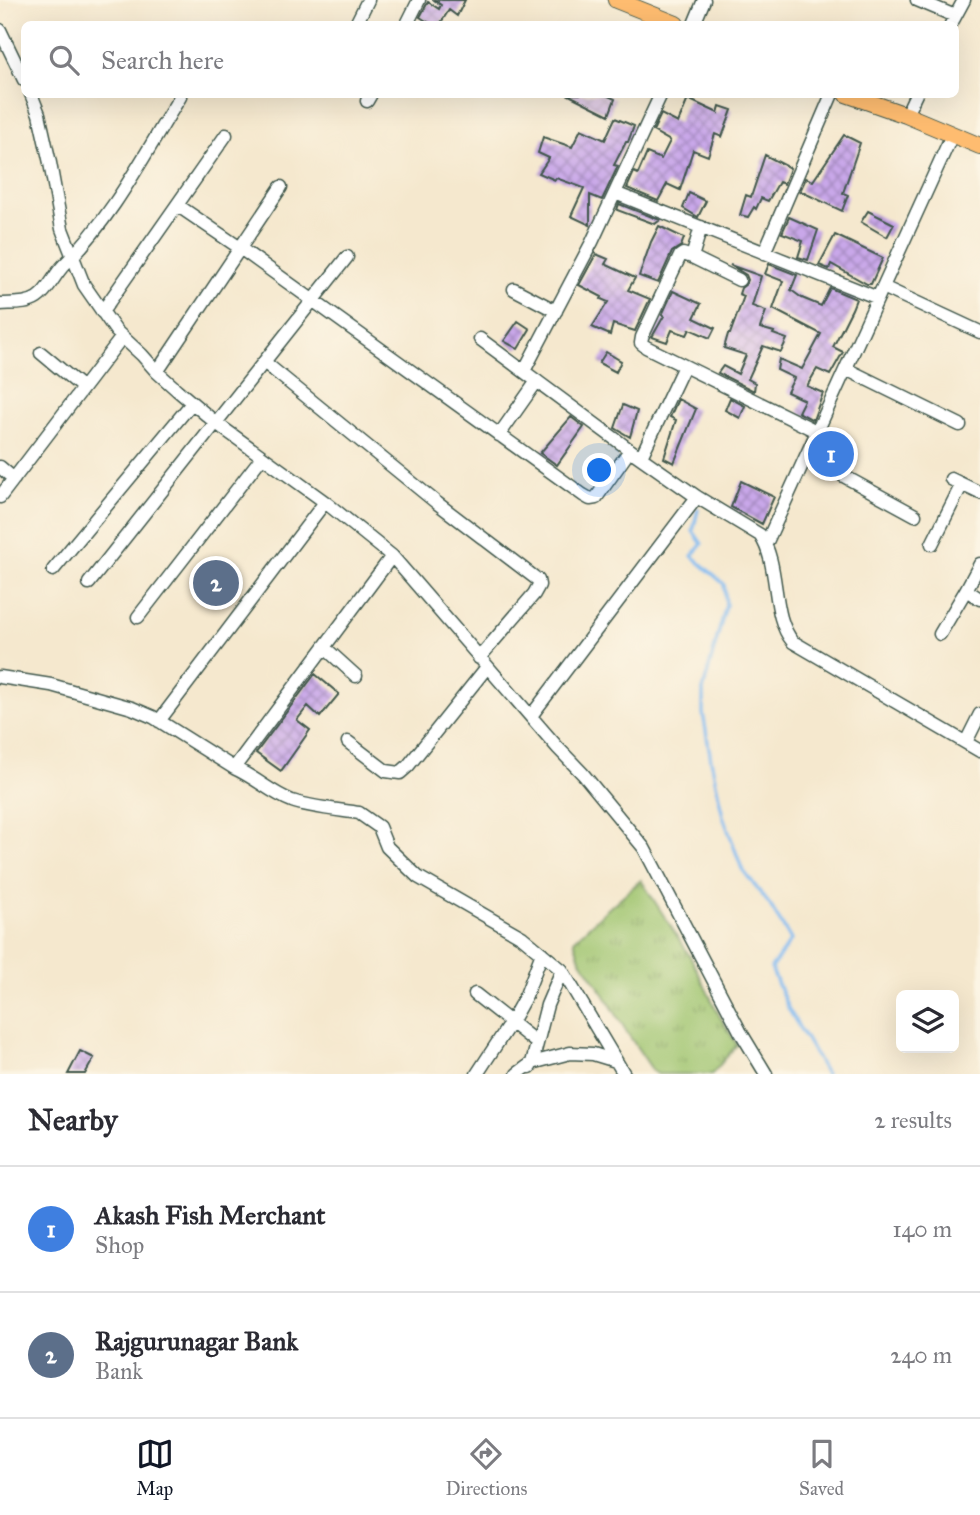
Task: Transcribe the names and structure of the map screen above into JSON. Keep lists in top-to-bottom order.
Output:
{
  "page": {
    "search": "Search here",
    "pins": ["1", "2"],
    "heading": ["Nearby", "2 results"],
    "list": [
      {
        "mark": "1",
        "name": "Akash Fish Merchant",
        "note": "Shop",
        "value": "140 m"
      },
      {
        "mark": "2",
        "name": "Rajgurunagar Bank",
        "note": "Bank",
        "value": "240 m"
      }
    ],
    "nav": ["Map", "Directions", "Saved"]
  }
}
